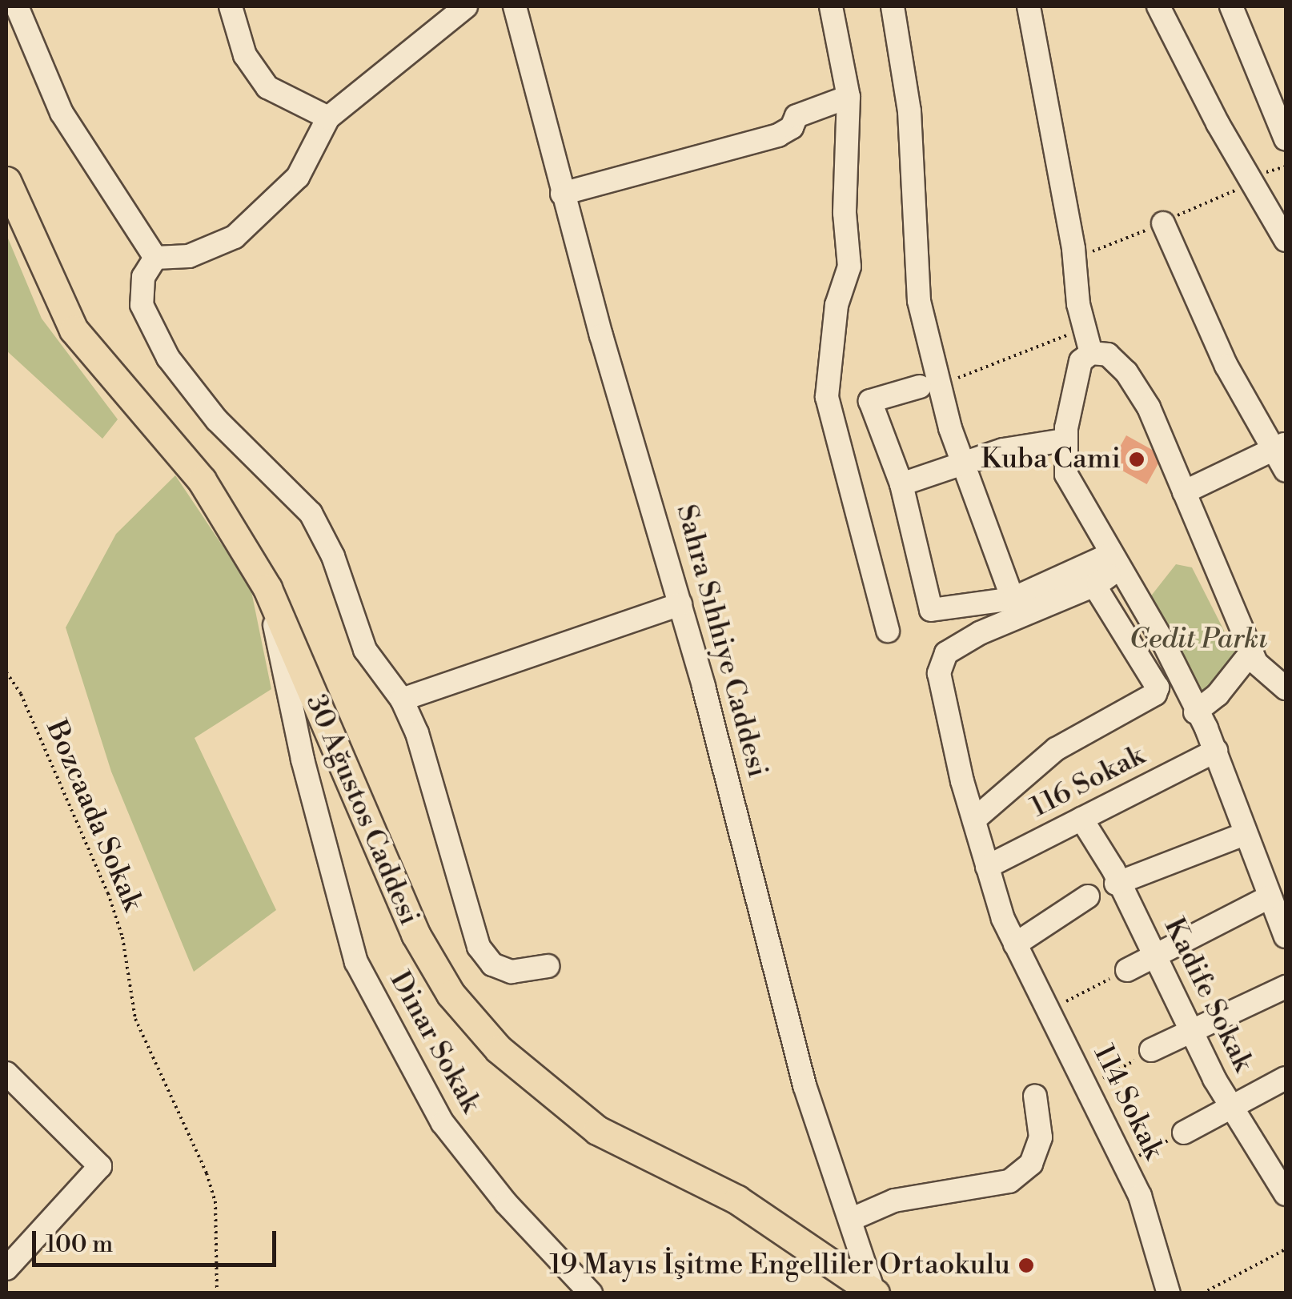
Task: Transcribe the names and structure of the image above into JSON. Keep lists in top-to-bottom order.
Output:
{
  "streets": {
    "main road": ["30 Ağustos Caddesi"],
    "street": [
      "Sahra Sıhhiye Caddesi",
      "116 Sokak",
      "Kadife Sokak",
      "Dinar Sokak",
      "114 Sokak"
    ],
    "path": ["Bozcaada Sokak"]
  },
  "crossings": [
    ["Sahra Sıhhiye Caddesi", "30 Ağustos Caddesi"],
    ["116 Sokak", "Kadife Sokak"],
    ["116 Sokak", "114 Sokak"],
    ["30 Ağustos Caddesi", "Dinar Sokak"]
  ],
  "parks": ["Cedit Parkı"],
  "places": ["Kuba Cami", "19 Mayıs İşitme Engelliler Ortaokulu"],
  "scale_bar": "100 m"
}
